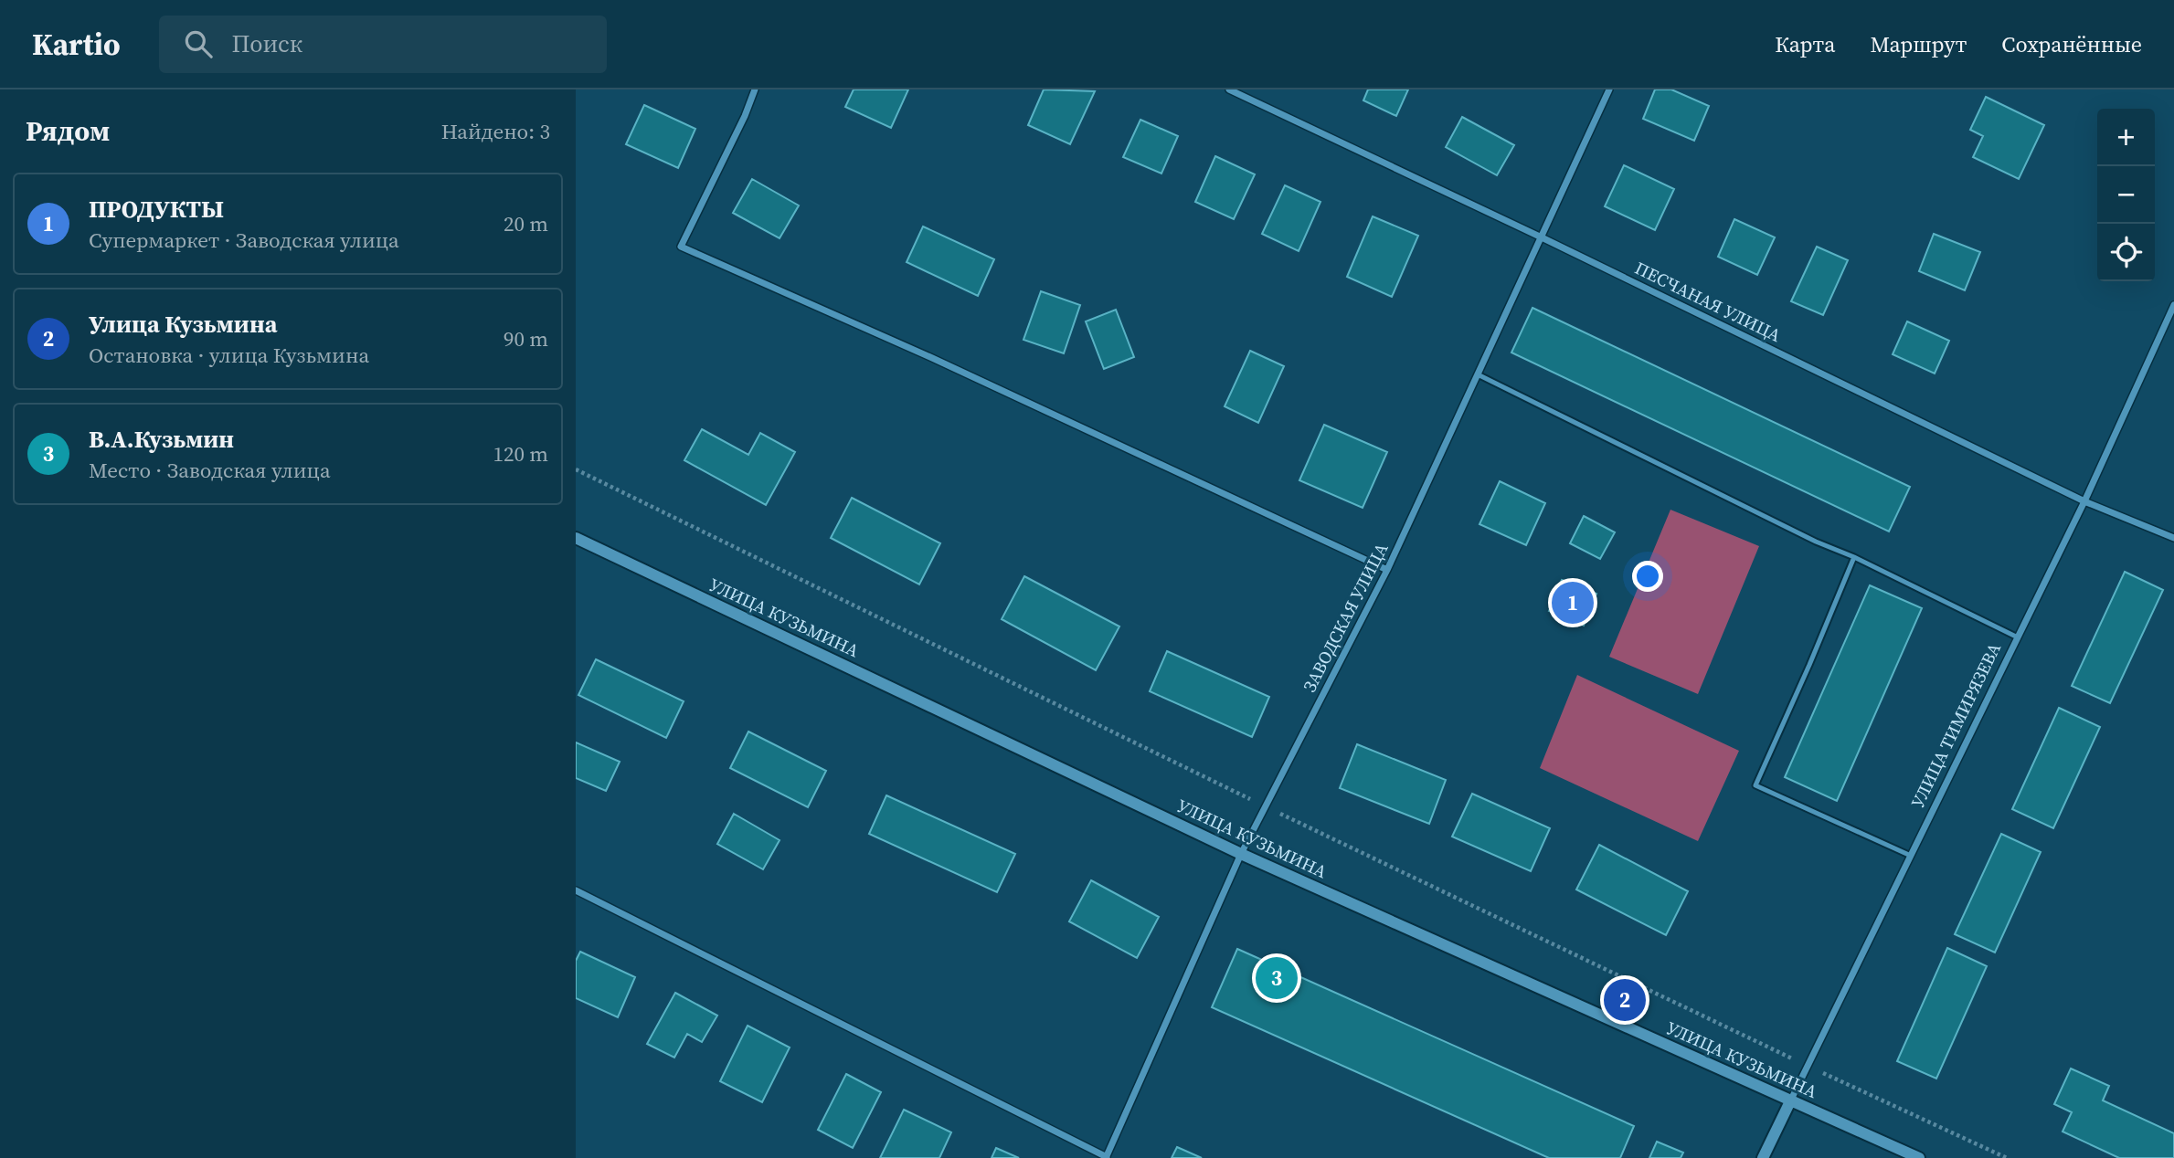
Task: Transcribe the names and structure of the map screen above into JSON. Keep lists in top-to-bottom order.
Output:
{
  "streets": {
    "street": [
      "ПЕСЧАНАЯ УЛИЦА",
      "УЛИЦА КУЗЬМИНА",
      "ЗАВОДСКАЯ УЛИЦА",
      "УЛИЦА ТИМИРЯЗЕВА"
    ]
  },
  "crossings": [
    ["ПЕСЧАНАЯ УЛИЦА", "ЗАВОДСКАЯ УЛИЦА"],
    ["ПЕСЧАНАЯ УЛИЦА", "УЛИЦА ТИМИРЯЗЕВА"],
    ["УЛИЦА КУЗЬМИНА", "ЗАВОДСКАЯ УЛИЦА"],
    ["УЛИЦА КУЗЬМИНА", "УЛИЦА ТИМИРЯЗЕВА"]
  ],
  "page": {
    "header": "Kartio",
    "search": "Поиск",
    "nav": ["Карта", "Маршрут", "Сохранённые"],
    "heading": ["Рядом", "Найдено: 3"],
    "map_buttons": ["+", "−"],
    "list": [
      {
        "mark": "1",
        "name": "ПРОДУКТЫ",
        "note": "Супермаркет · Заводская улица",
        "value": "20 m"
      },
      {
        "mark": "2",
        "name": "Улица Кузьмина",
        "note": "Остановка · улица Кузьмина",
        "value": "90 m"
      },
      {
        "mark": "3",
        "name": "В.А.Кузьмин",
        "note": "Место · Заводская улица",
        "value": "120 m"
      }
    ],
    "pins": ["1", "3", "2"]
  }
}
